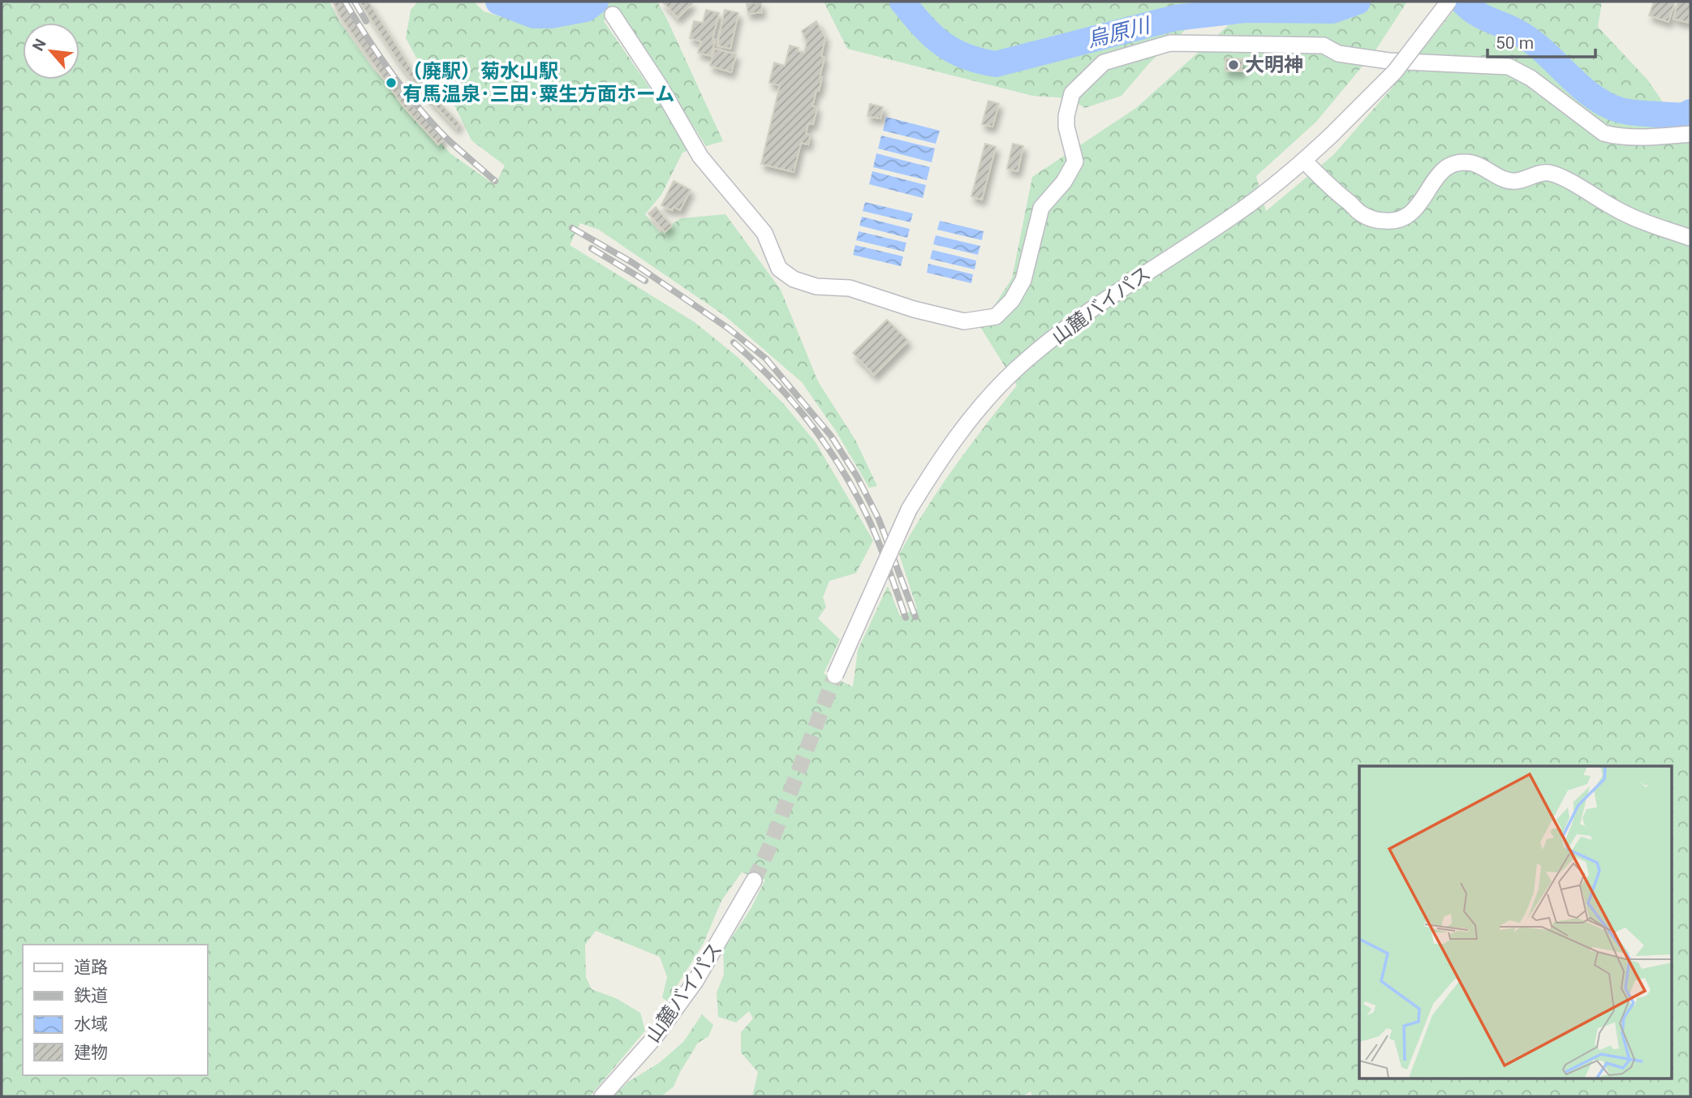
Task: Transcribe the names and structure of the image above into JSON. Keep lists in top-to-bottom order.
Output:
{
  "streets": {
    "street": ["山麓バイパス"]
  },
  "water": ["烏原川"],
  "places": ["大明神", "（廃駅）菊水山駅 有馬温泉･三田･粟生方面ホーム"],
  "legend": [
    "道路",
    "鉄道",
    "水域",
    "建物"
  ],
  "scale_bar": "50 m",
  "north": "top left"
}
